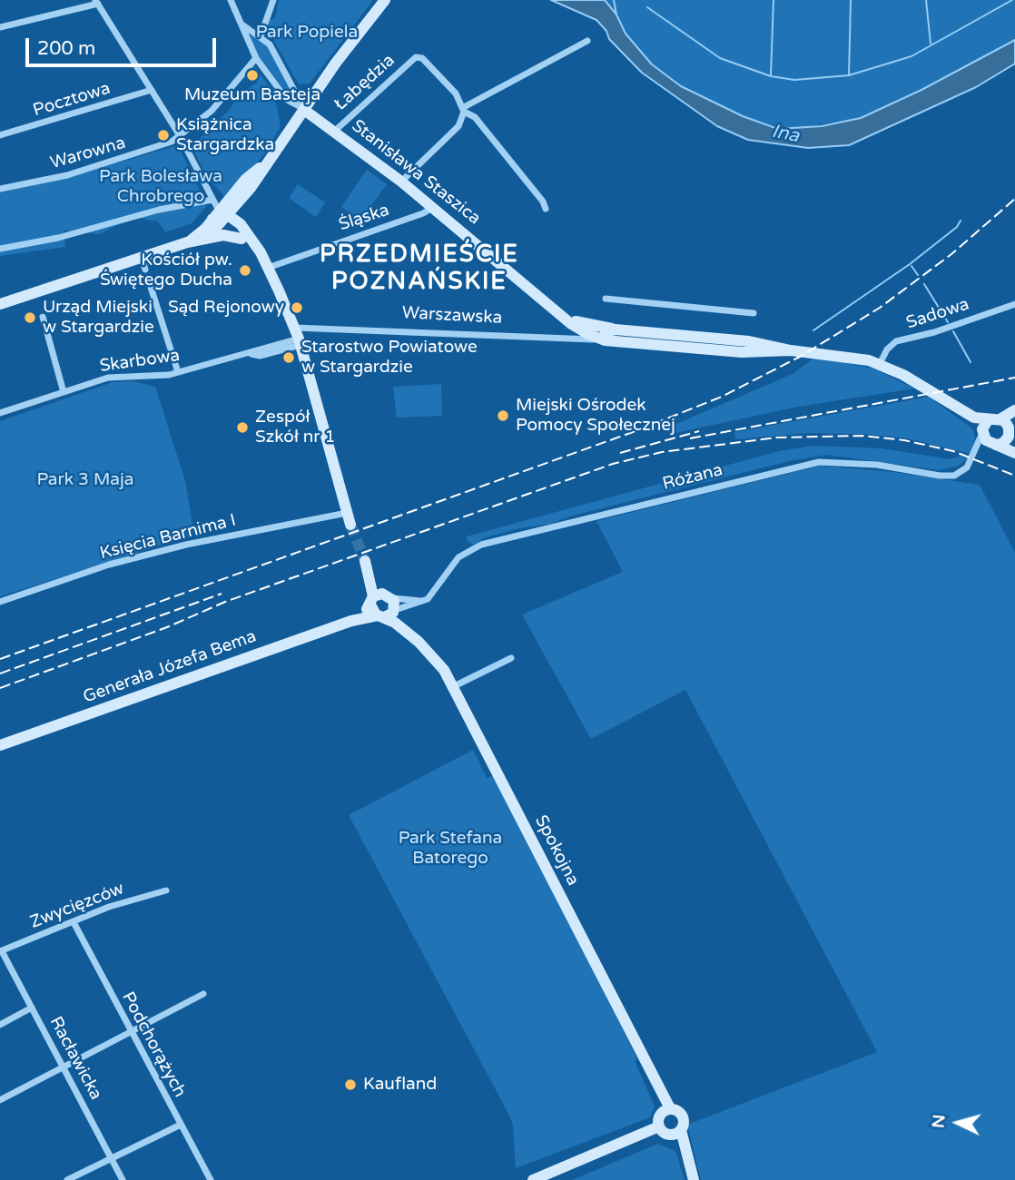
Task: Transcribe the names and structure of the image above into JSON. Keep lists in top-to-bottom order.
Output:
{
  "streets": {
    "street": [
      "Łabędzia",
      "Pocztowa",
      "Warowna",
      "Stanisława Staszica",
      "Śląska",
      "Sadowa",
      "Warszawska",
      "Skarbowa",
      "Różana",
      "Księcia Barnima I",
      "Generała Józefa Bema",
      "Spokojna",
      "Zwycięzców",
      "Podchorążych",
      "Racławicka"
    ]
  },
  "crossings": [
    ["Łabędzia", "Stanisława Staszica"],
    ["Stanisława Staszica", "Śląska"],
    ["Stanisława Staszica", "Warszawska"],
    ["Sadowa", "Warszawska"],
    ["Warszawska", "Skarbowa"],
    ["Warszawska", "Różana"],
    ["Generała Józefa Bema", "Spokojna"],
    ["Zwycięzców", "Podchorążych"],
    ["Zwycięzców", "Racławicka"]
  ],
  "districts": ["PRZEDMIEŚCIE POZNAŃSKIE"],
  "water": ["Ina"],
  "parks": [
    "Park Popiela",
    "Park Bolesława Chrobrego",
    "Park 3 Maja",
    "Park Stefana Batorego"
  ],
  "places": [
    "Muzeum Basteja",
    "Książnica Stargardzka",
    "Kościół pw. Świętego Ducha",
    "Sąd Rejonowy",
    "Urząd Miejski w Stargardzie",
    "Starostwo Powiatowe w Stargardzie",
    "Miejski Ośrodek Pomocy Społecznej",
    "Zespół Szkół nr 1",
    "Kaufland"
  ],
  "scale_bar": "200 m",
  "north": "left"
}
